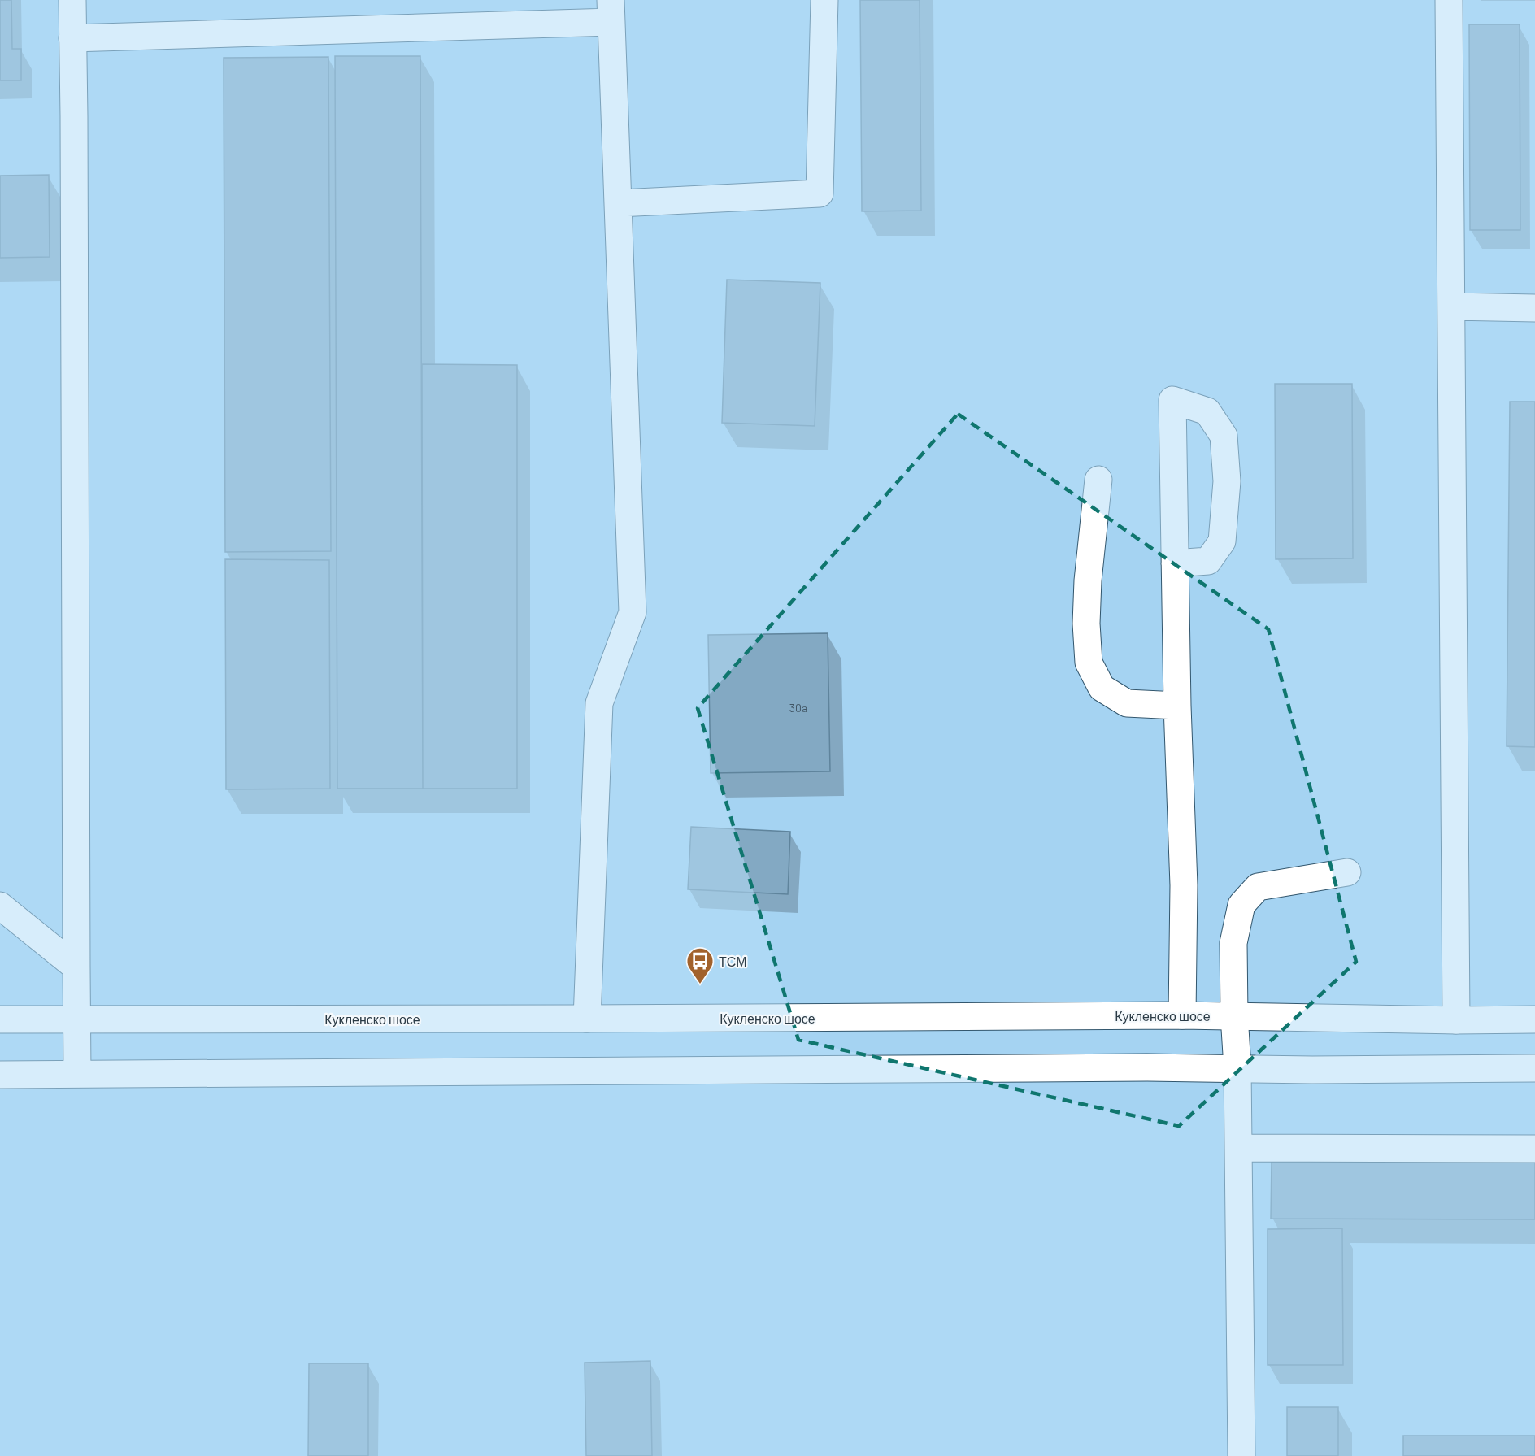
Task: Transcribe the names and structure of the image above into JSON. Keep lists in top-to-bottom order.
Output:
{
  "streets": {
    "main road": ["Кукленско шосе"]
  },
  "places": {
    "bus stop": ["ТСМ"]
  },
  "house_numbers": ["30a"]
}
